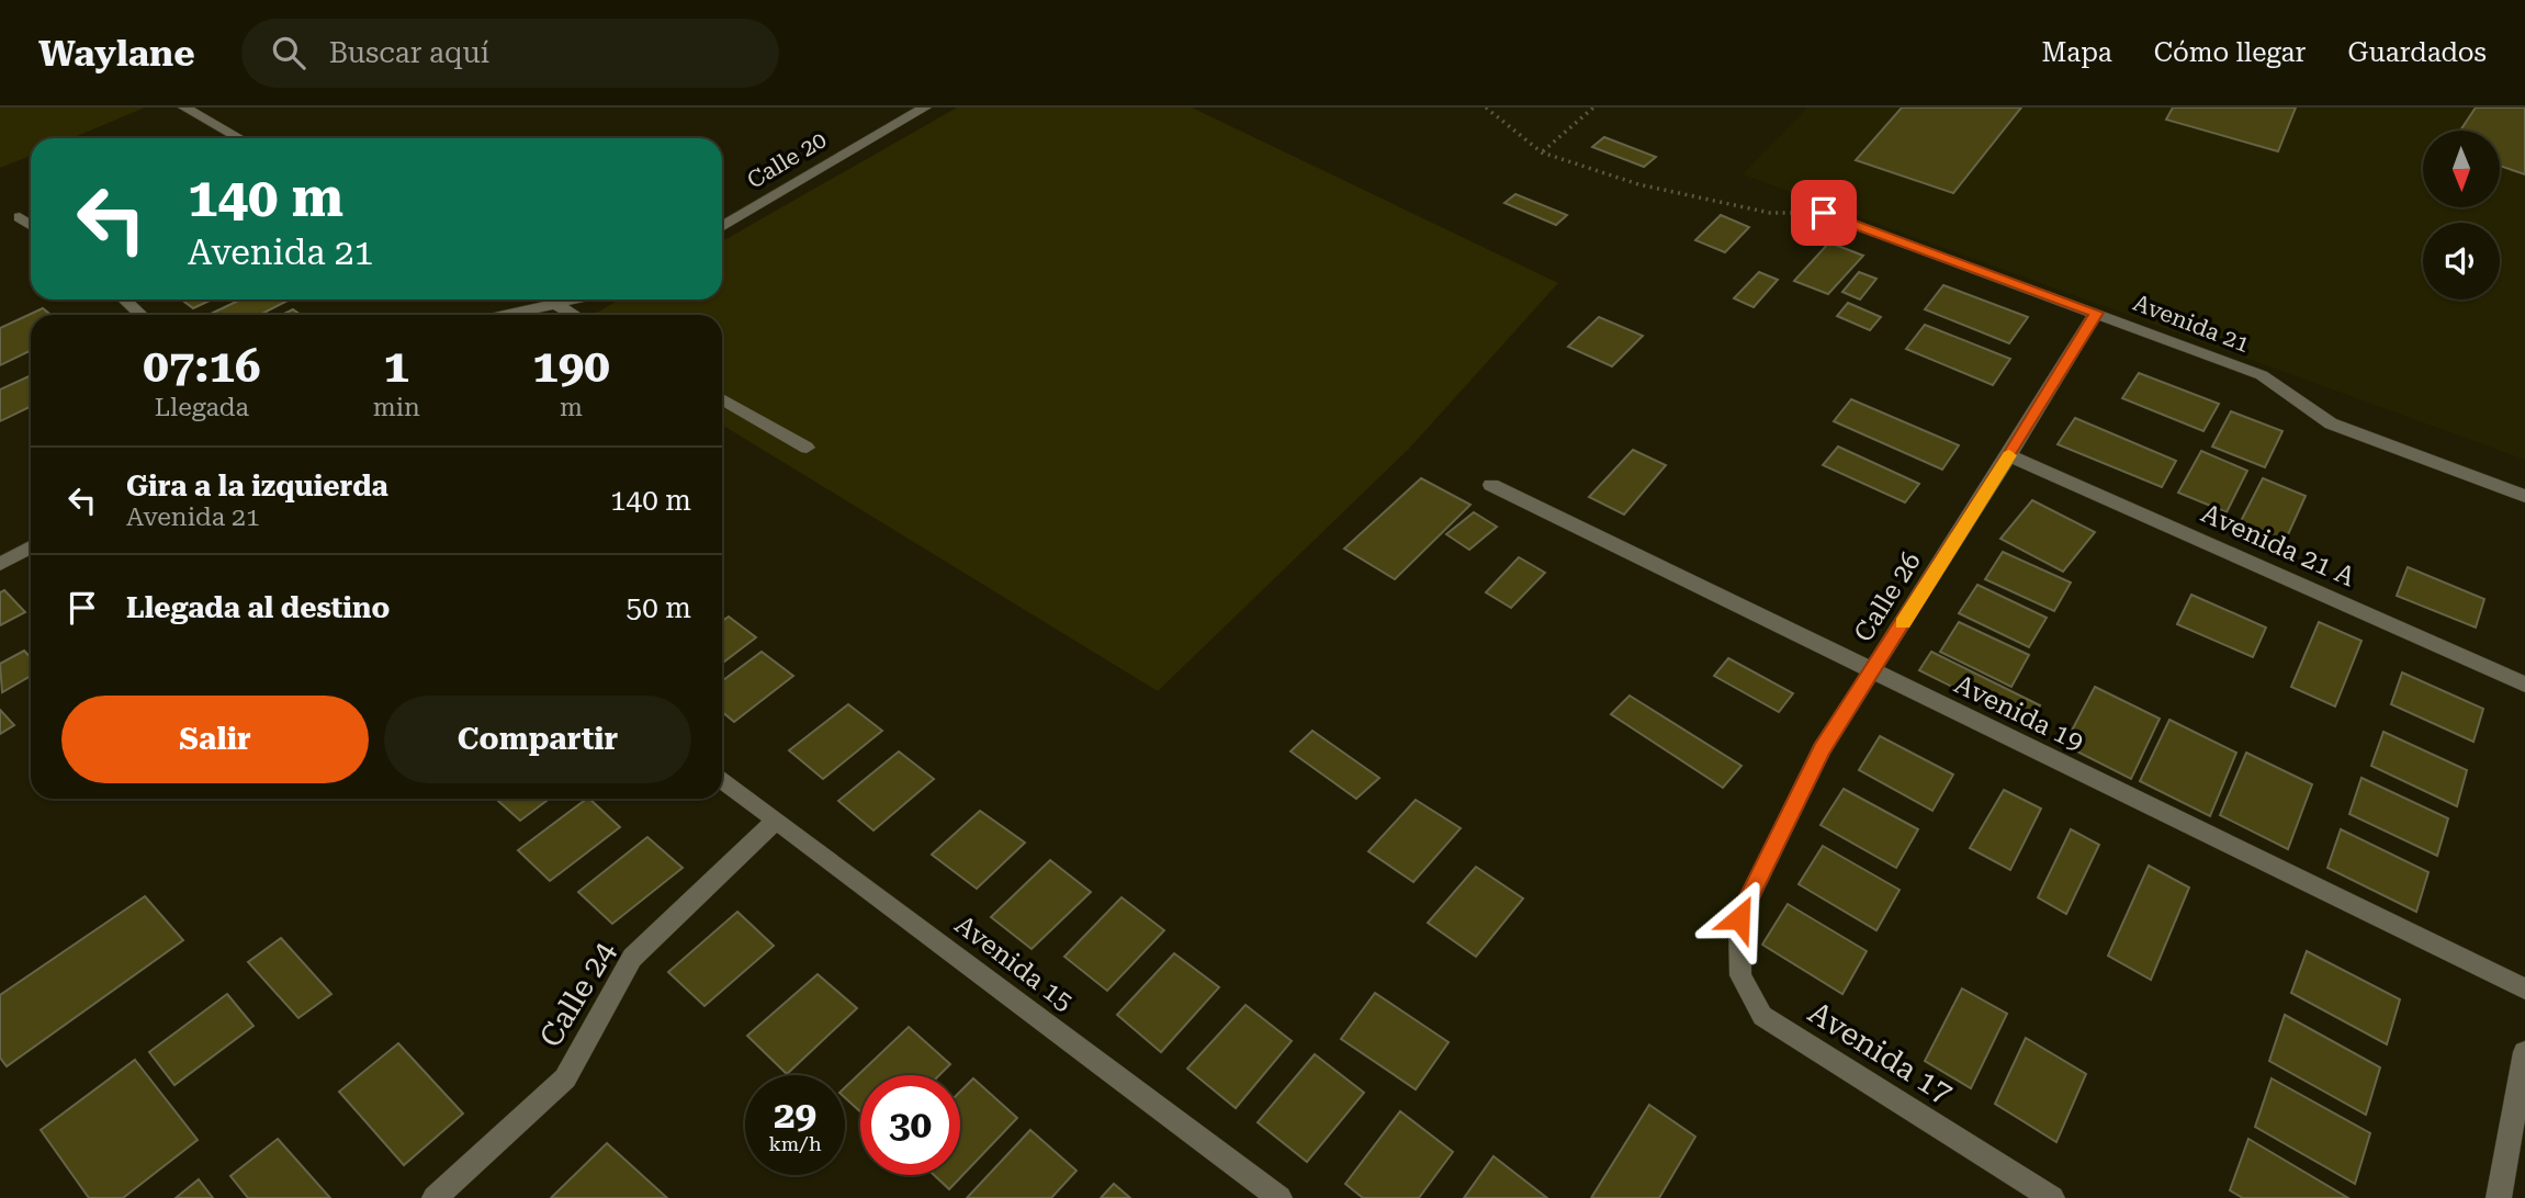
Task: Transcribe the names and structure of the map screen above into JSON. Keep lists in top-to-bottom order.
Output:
{
  "streets": {
    "street": [
      "Calle 20",
      "Avenida 21",
      "Avenida 21 A",
      "Calle 26",
      "Avenida 19",
      "Avenida 15",
      "Calle 24",
      "Avenida 17"
    ]
  },
  "crossings": [
    ["Avenida 21", "Calle 26"],
    ["Avenida 21 A", "Calle 26"],
    ["Calle 26", "Avenida 19"],
    ["Calle 26", "Avenida 17"],
    ["Avenida 15", "Calle 24"]
  ],
  "north": "bottom",
  "page": {
    "header": "Waylane",
    "search": "Buscar aquí",
    "nav": ["Mapa", "Cómo llegar", "Guardados"],
    "turn": ["140 m", "Avenida 21"],
    "eta": [
      "07:16",
      "Llegada",
      "1",
      "min",
      "190",
      "m"
    ],
    "list": [
      {
        "name": "Gira a la izquierda",
        "note": "Avenida 21",
        "value": "140 m"
      },
      {
        "name": "Llegada al destino",
        "value": "50 m"
      }
    ],
    "buttons": ["Salir", "Compartir"],
    "speed": "29 km/h",
    "limit": "30"
  }
}
